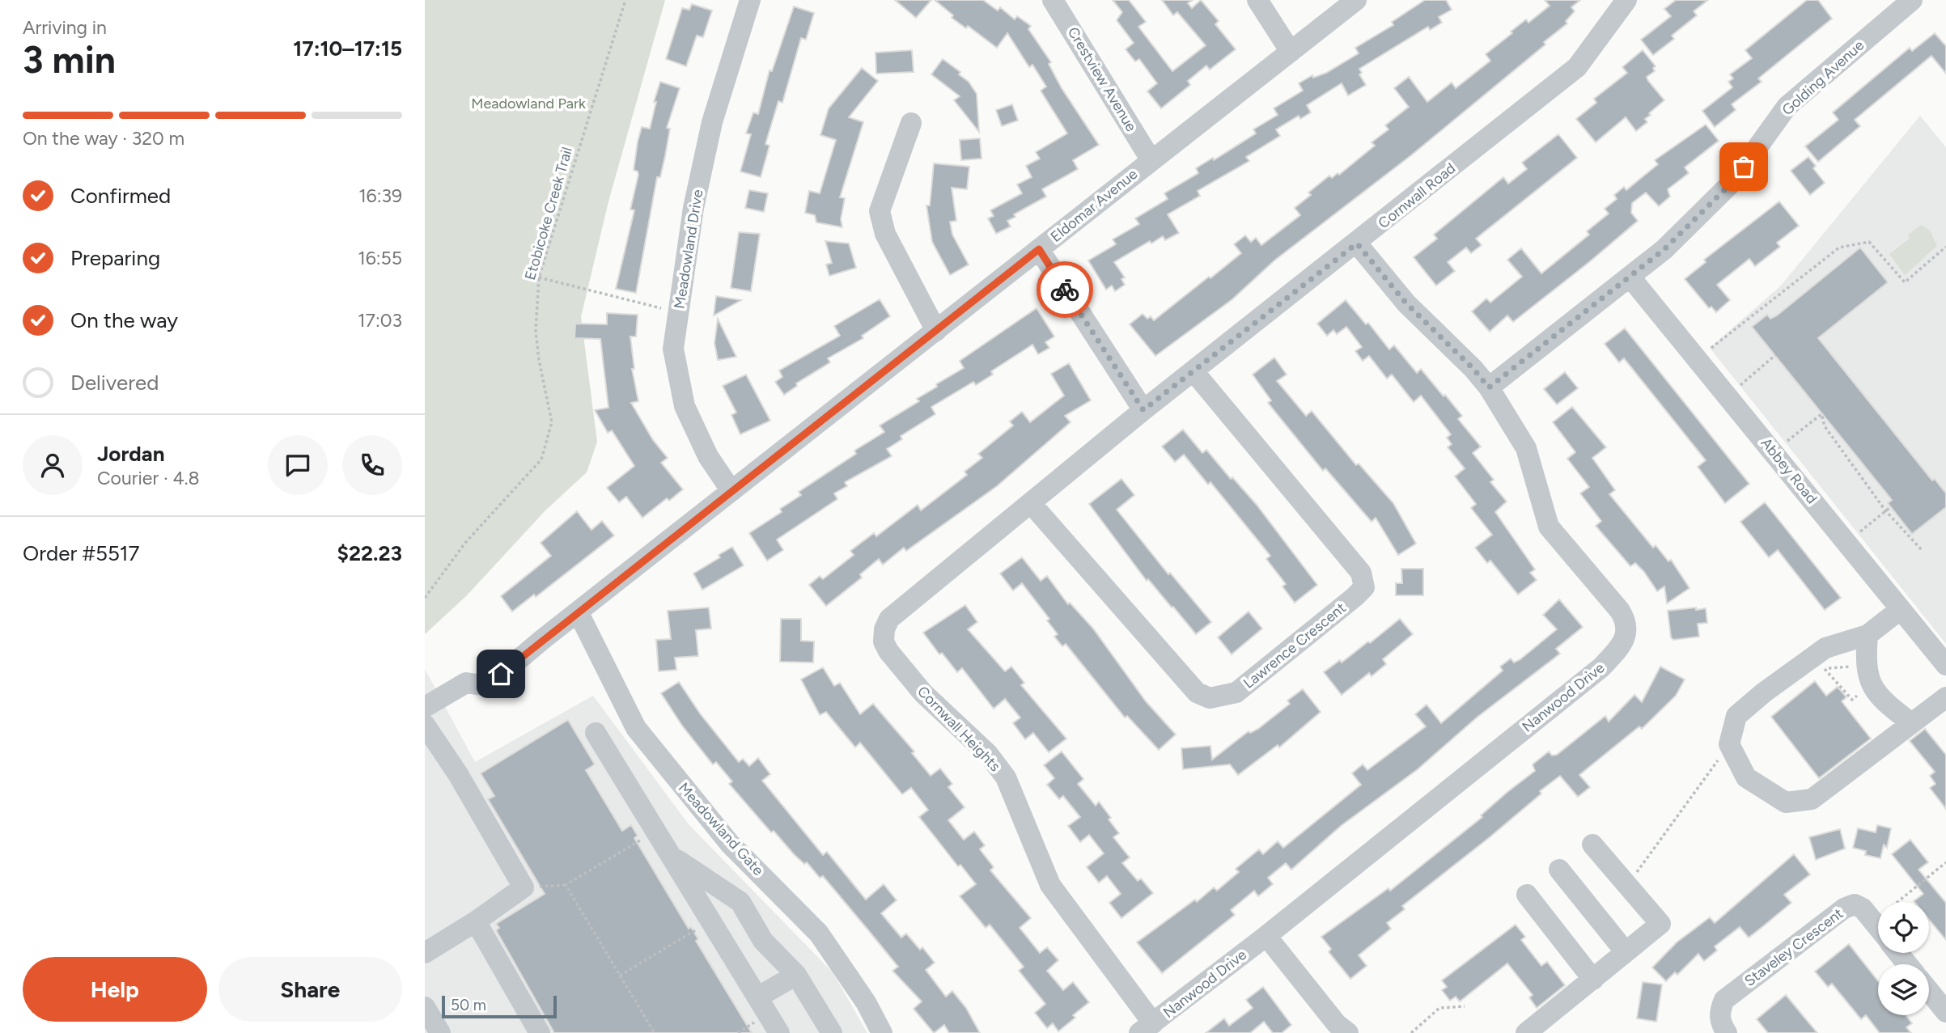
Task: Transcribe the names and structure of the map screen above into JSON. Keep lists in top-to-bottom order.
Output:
{
  "streets": {
    "street": [
      "Golding Avenue",
      "Crestview Avenue",
      "Cornwall Road",
      "Eldomar Avenue",
      "Meadowland Drive",
      "Abbey Road",
      "Lawrence Crescent",
      "Nanwood Drive",
      "Cornwall Heights",
      "Meadowland Gate",
      "Staveley Crescent"
    ],
    "path": ["Etobicoke Creek Trail"]
  },
  "crossings": [
    ["Golding Avenue", "Abbey Road"],
    ["Golding Avenue", "Nanwood Drive"],
    ["Crestview Avenue", "Eldomar Avenue"],
    ["Cornwall Road", "Lawrence Crescent"],
    ["Cornwall Road", "Nanwood Drive"],
    ["Cornwall Road", "Cornwall Heights"],
    ["Eldomar Avenue", "Meadowland Drive"],
    ["Eldomar Avenue", "Meadowland Gate"],
    ["Lawrence Crescent", "Cornwall Heights"],
    ["Nanwood Drive", "Cornwall Heights"]
  ],
  "parks": ["Meadowland Park"],
  "scale_bar": "50 m",
  "page": {
    "heading": ["3 min", "Arriving in", "17:10–17:15"],
    "panel": [
      "Jordan",
      "Courier · 4.8",
      "Order #5517",
      "$22.23"
    ],
    "bar": "On the way · 320 m",
    "list": [
      ["Confirmed", "16:39"],
      ["Preparing", "16:55"],
      ["On the way", "17:03"],
      "Delivered"
    ],
    "buttons": ["Help", "Share"],
    "scale": "50 m"
  }
}
